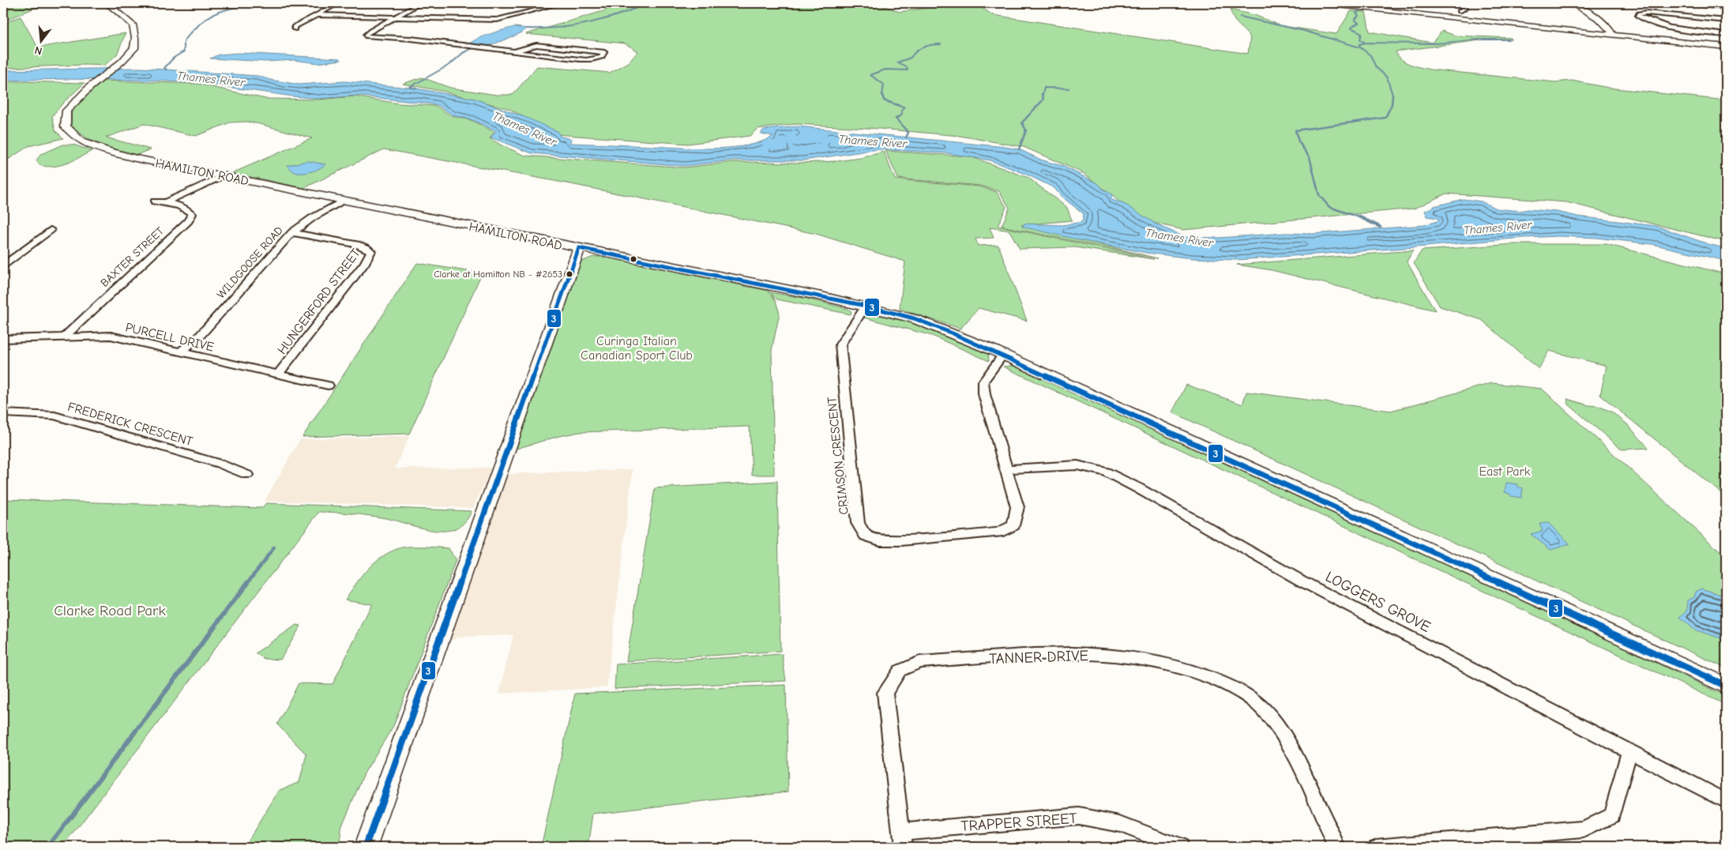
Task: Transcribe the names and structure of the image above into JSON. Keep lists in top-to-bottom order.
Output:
{
  "streets": {
    "main road": ["HAMILTON ROAD"],
    "street": [
      "BAXTER STREET",
      "WILDGOOSE ROAD",
      "HUNGERFORD STREET",
      "PURCELL DRIVE",
      "FREDERICK CRESCENT",
      "CRIMSON CRESCENT",
      "LOGGERS GROVE",
      "TANNER DRIVE",
      "TRAPPER STREET"
    ]
  },
  "crossings": [
    ["HAMILTON ROAD", "BAXTER STREET"],
    ["HAMILTON ROAD", "WILDGOOSE ROAD"],
    ["HAMILTON ROAD", "CRIMSON CRESCENT"],
    ["BAXTER STREET", "PURCELL DRIVE"],
    ["WILDGOOSE ROAD", "HUNGERFORD STREET"],
    ["WILDGOOSE ROAD", "PURCELL DRIVE"],
    ["HUNGERFORD STREET", "PURCELL DRIVE"],
    ["CRIMSON CRESCENT", "LOGGERS GROVE"],
    ["TANNER DRIVE", "TRAPPER STREET"]
  ],
  "water": ["Thames River"],
  "parks": ["Curinga Italian Canadian Sport Club", "East Park", "Clarke Road Park"],
  "places": ["Clarke at Hamilton NB - #2653"],
  "lines": ["transit line 3"],
  "north": "bottom"
}
